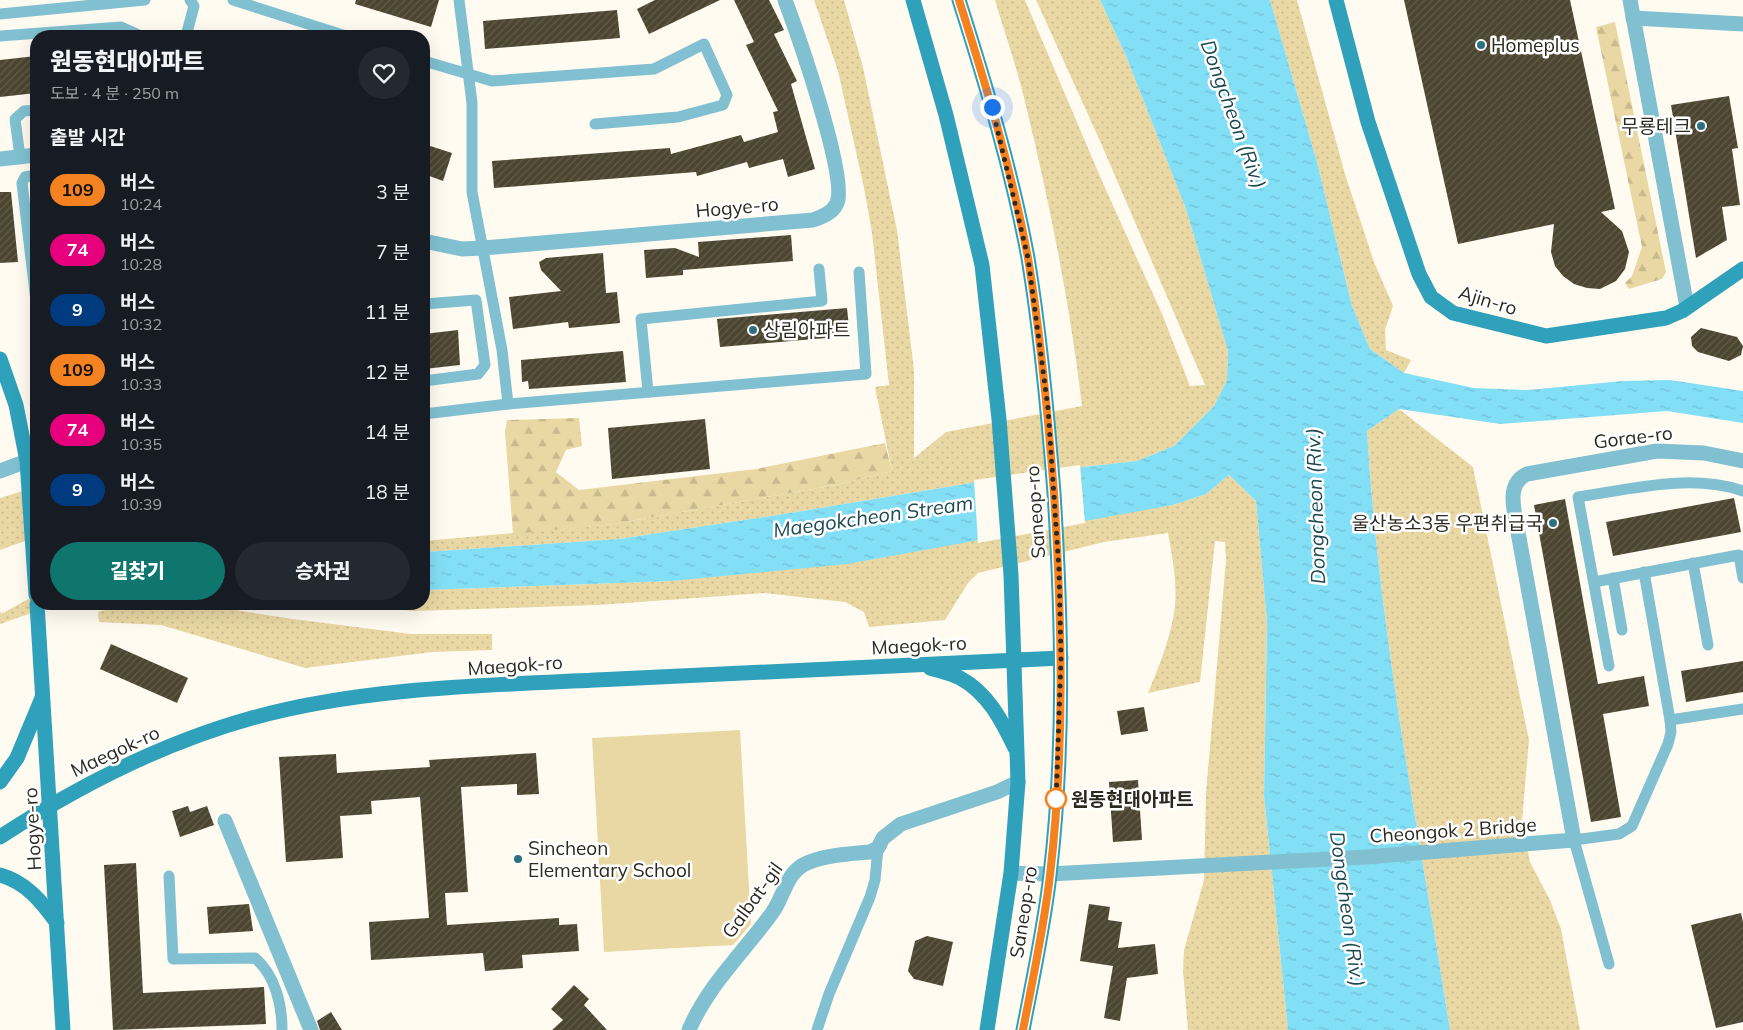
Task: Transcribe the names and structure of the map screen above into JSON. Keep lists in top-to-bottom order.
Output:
{
  "streets": {
    "street": [
      "Hogye-ro",
      "Ajin-ro",
      "Gorae-ro",
      "Saneop-ro",
      "Maegok-ro",
      "Cheongok 2 Bridge",
      "Galbat-gil"
    ]
  },
  "crossings": [
    ["Hogye-ro", "Maegok-ro"],
    ["Gorae-ro", "Cheongok 2 Bridge"],
    ["Saneop-ro", "Maegok-ro"],
    ["Saneop-ro", "Cheongok 2 Bridge"]
  ],
  "water": ["Dongcheon (Riv.)", "Maegokcheon Stream"],
  "places": [
    "Homeplus",
    "무룡테크",
    "상림아파트",
    "울산농소3동 우편취급국",
    "원동현대아파트",
    "Sincheon Elementary School"
  ],
  "lines": ["bus line 109"],
  "page": {
    "heading": [
      ["원동현대아파트", "도보 · 4 분 · 250 m"],
      "출발 시간"
    ],
    "list": [
      {
        "mark": "109",
        "name": "버스",
        "note": "10:24",
        "value": "3 분"
      },
      {
        "mark": "74",
        "name": "버스",
        "note": "10:28",
        "value": "7 분"
      },
      {
        "mark": "9",
        "name": "버스",
        "note": "10:32",
        "value": "11 분"
      },
      {
        "mark": "109",
        "name": "버스",
        "note": "10:33",
        "value": "12 분"
      },
      {
        "mark": "74",
        "name": "버스",
        "note": "10:35",
        "value": "14 분"
      },
      {
        "mark": "9",
        "name": "버스",
        "note": "10:39",
        "value": "18 분"
      }
    ],
    "buttons": ["길찾기", "승차권"]
  }
}
